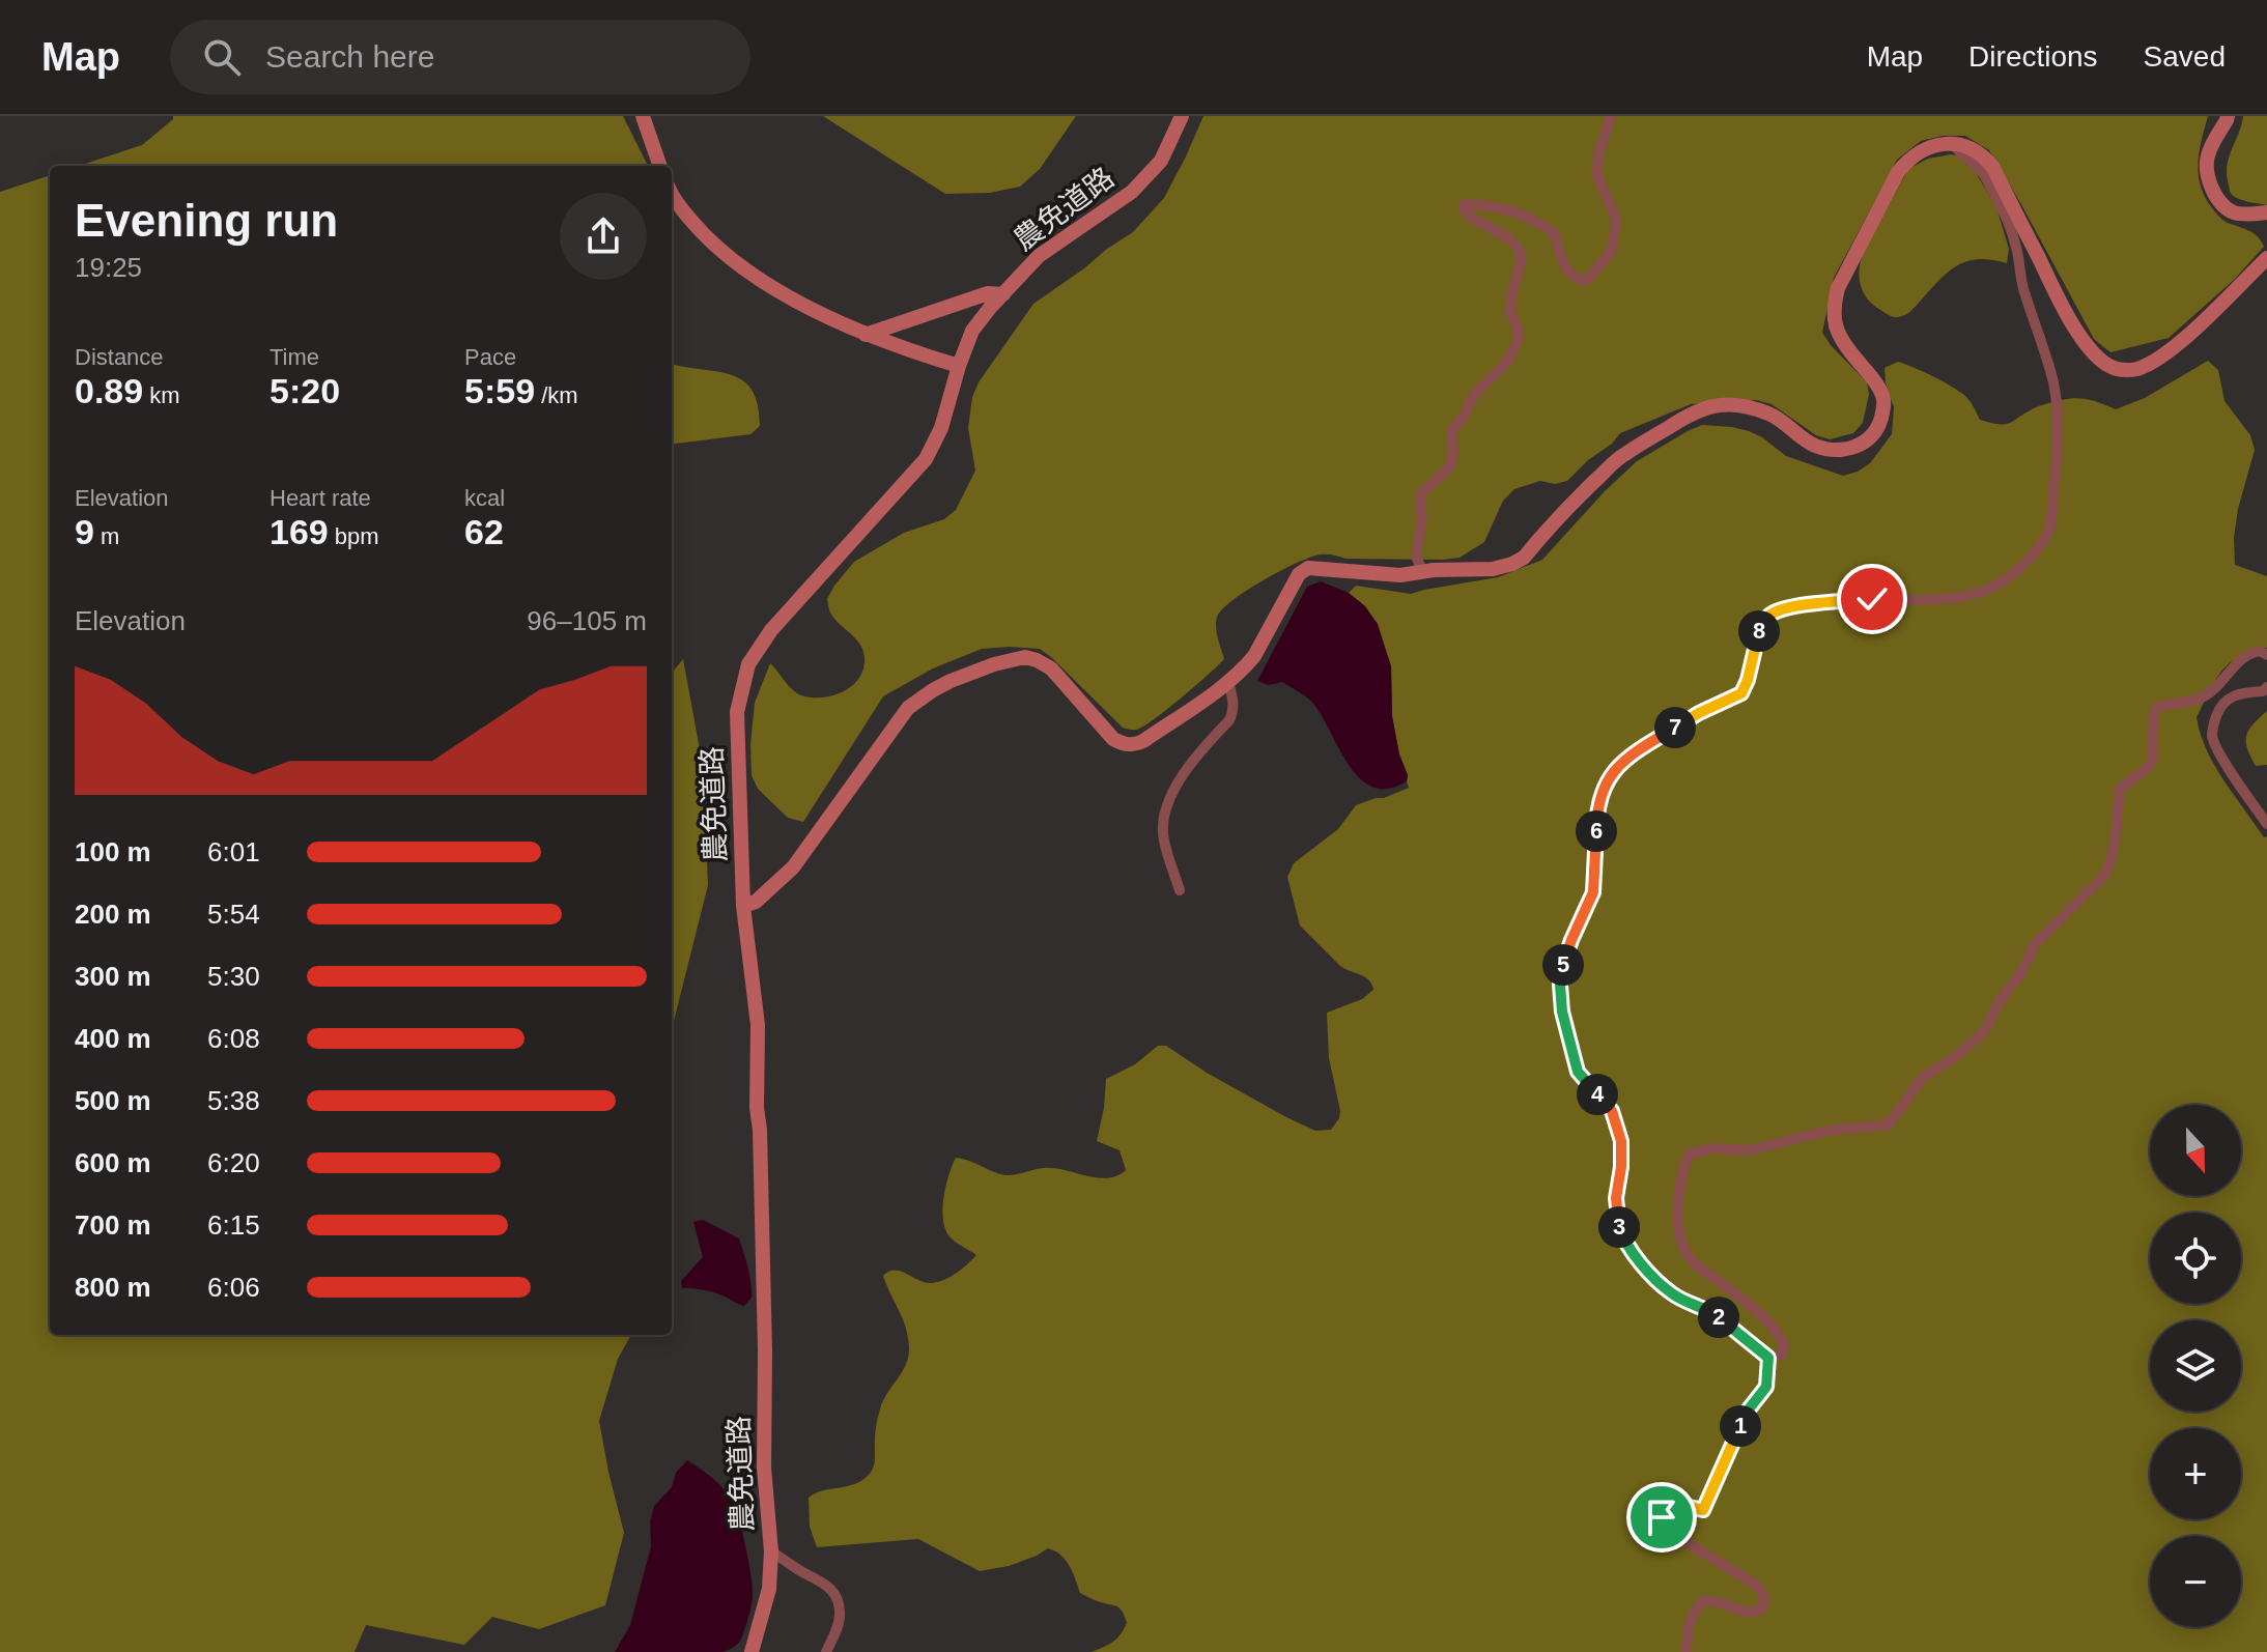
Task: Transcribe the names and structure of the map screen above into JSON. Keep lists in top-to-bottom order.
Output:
{
  "streets": {
    "street": ["農免道路"]
  },
  "north": "bottom",
  "page": {
    "header": "Map",
    "search": "Search here",
    "nav": ["Map", "Directions", "Saved"],
    "heading": ["Evening run", "19:25"],
    "stats": [
      ["Distance", "0.89 km"],
      ["Time", "5:20"],
      ["Pace", "5:59 /km"],
      ["Elevation", "9 m"],
      ["Heart rate", "169 bpm"],
      ["kcal", "62"]
    ],
    "chart": ["Elevation", "96–105 m"],
    "pins": [
      "8",
      "7",
      "6",
      "5",
      "4",
      "3",
      "2",
      "1"
    ],
    "list": [
      {
        "name": "100 m",
        "note": "6:01"
      },
      {
        "name": "200 m",
        "note": "5:54"
      },
      {
        "name": "300 m",
        "note": "5:30"
      },
      {
        "name": "400 m",
        "note": "6:08"
      },
      {
        "name": "500 m",
        "note": "5:38"
      },
      {
        "name": "600 m",
        "note": "6:20"
      },
      {
        "name": "700 m",
        "note": "6:15"
      },
      {
        "name": "800 m",
        "note": "6:06"
      }
    ],
    "map_buttons": ["+", "−"]
  }
}
